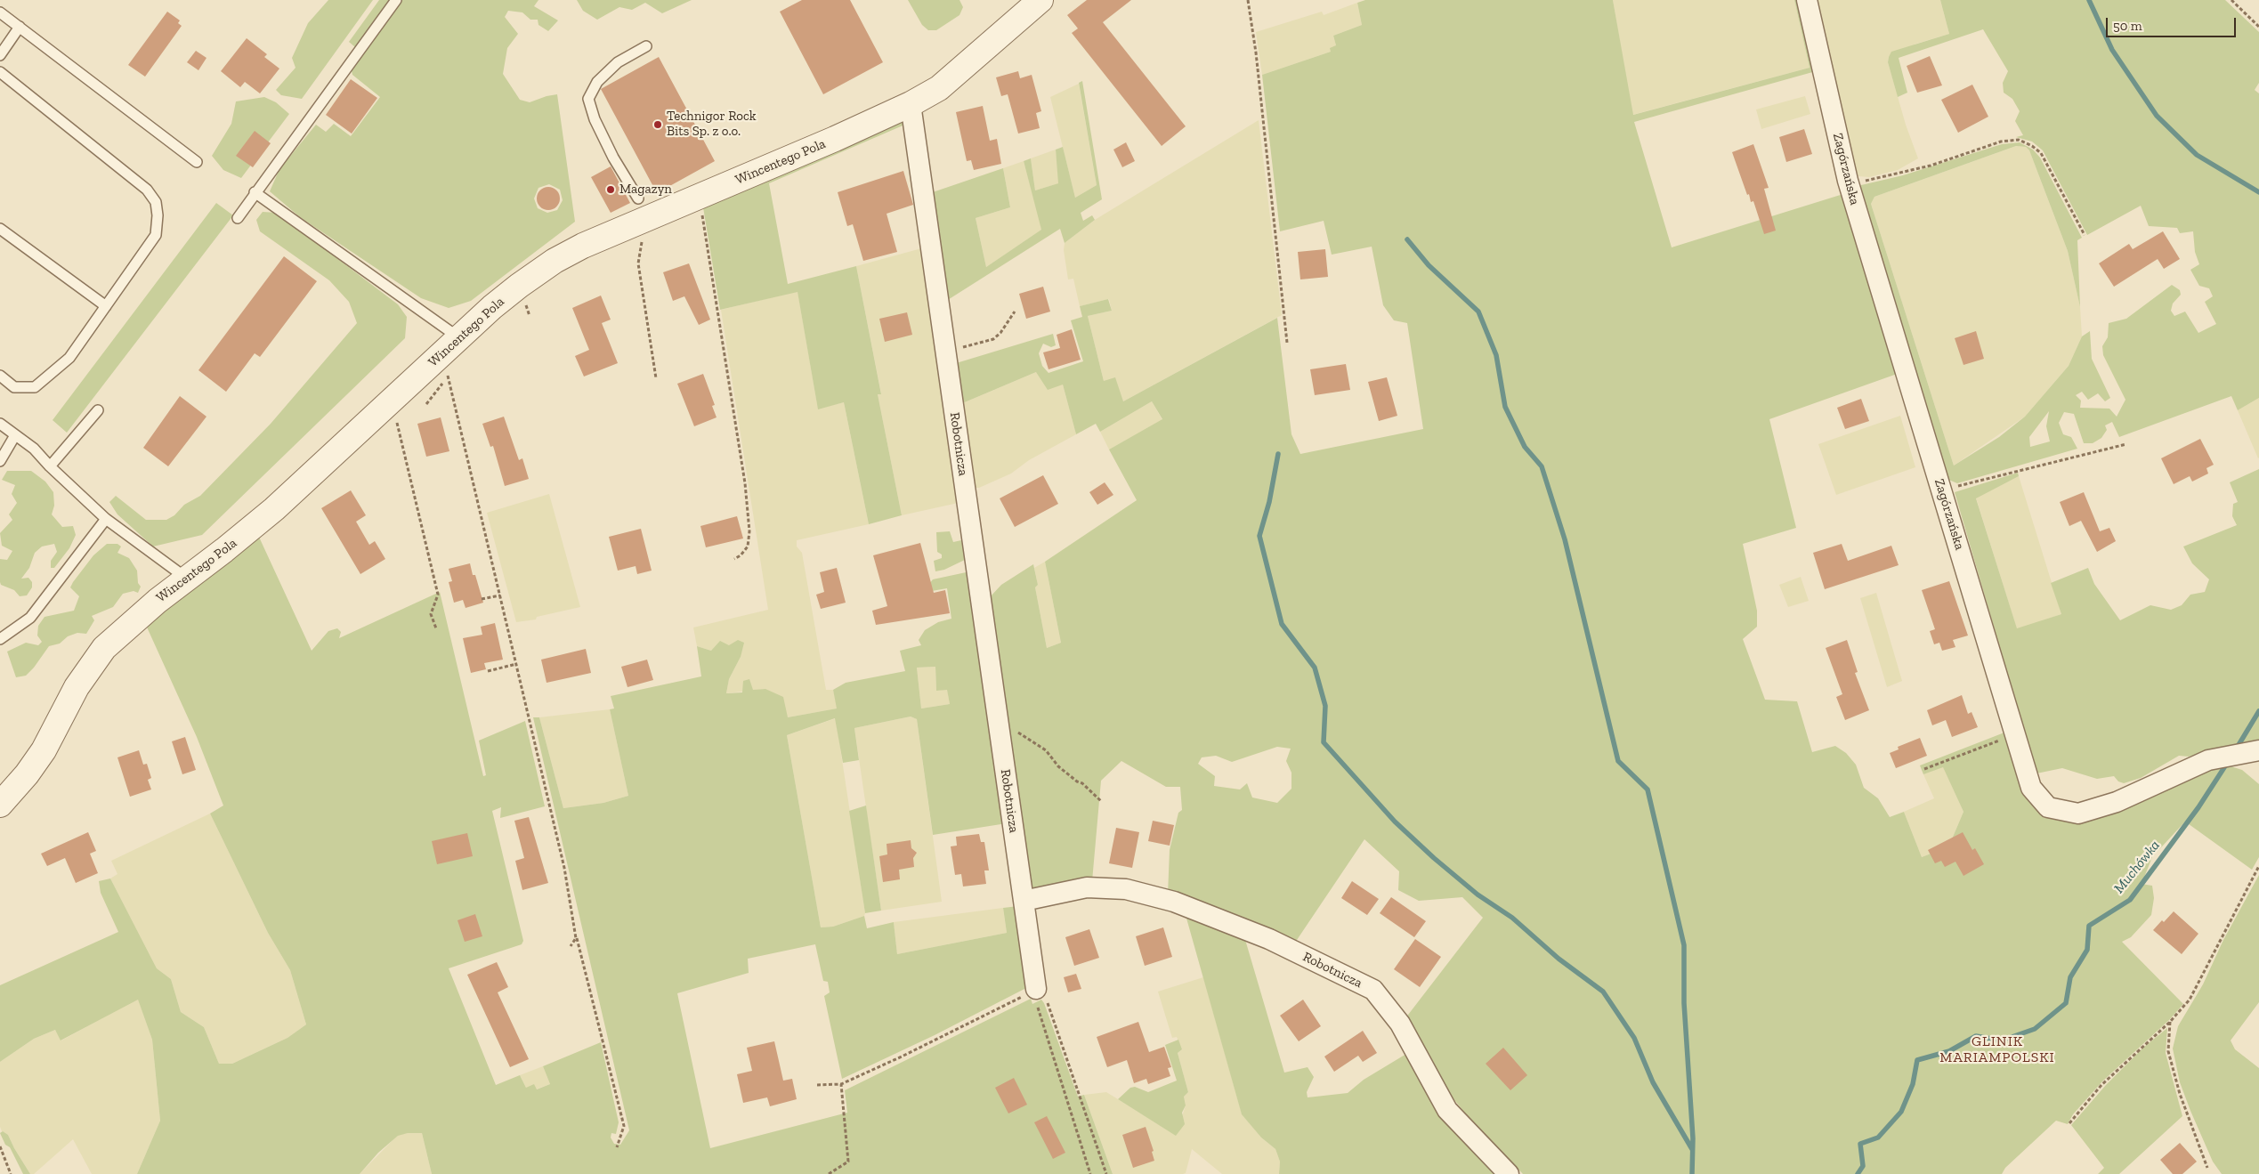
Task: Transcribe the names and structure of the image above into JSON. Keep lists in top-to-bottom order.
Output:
{
  "streets": {
    "street": ["Wincentego Pola", "Zagórzańska", "Robotnicza"]
  },
  "crossings": [
    ["Wincentego Pola", "Robotnicza"]
  ],
  "districts": ["GLINIK MARIAMPOLSKI"],
  "water": ["Muchówka"],
  "places": ["Technigor Rock Bits Sp. z o.o.", "Magazyn"],
  "scale_bar": "50 m"
}
